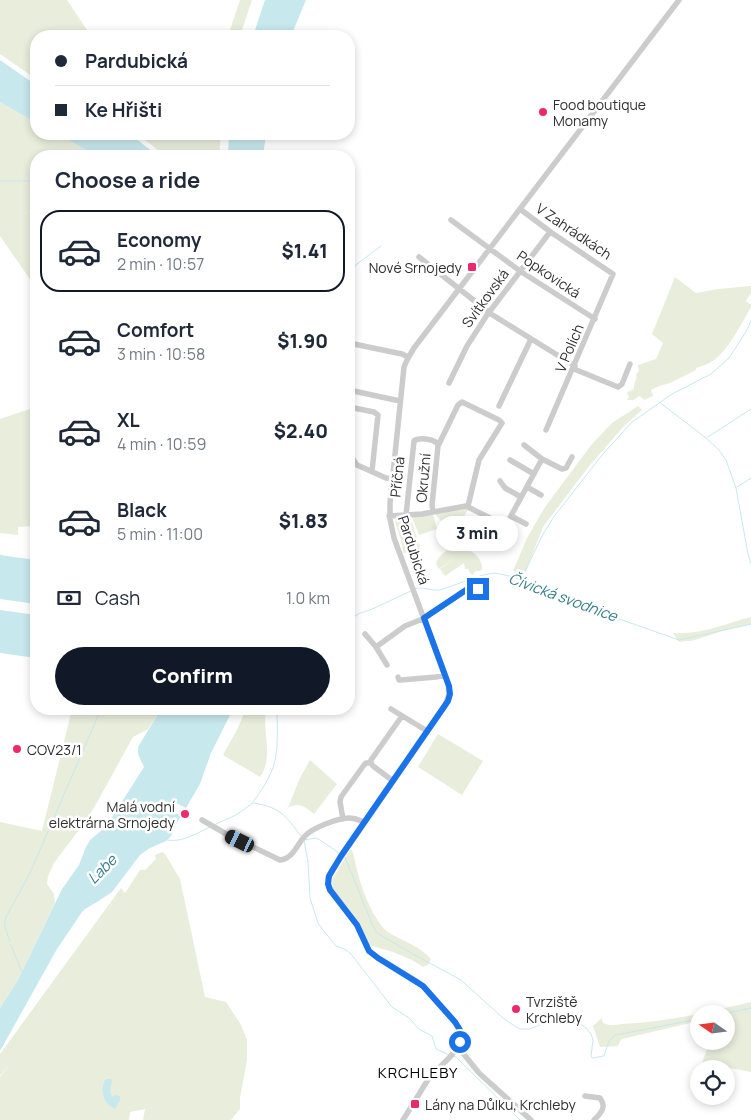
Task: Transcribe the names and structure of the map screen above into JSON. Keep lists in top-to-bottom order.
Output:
{
  "streets": {
    "street": [
      "V Zahrádkách",
      "Popkovická",
      "Svítkovská",
      "V Polích",
      "Příčná",
      "Okružní",
      "Pardubická"
    ]
  },
  "crossings": [
    ["V Zahrádkách", "Svítkovská"],
    ["V Zahrádkách", "V Polích"],
    ["V Zahrádkách", "Pardubická"],
    ["Popkovická", "Svítkovská"],
    ["Popkovická", "V Polích"],
    ["Popkovická", "Pardubická"],
    ["Příčná", "Okružní"],
    ["Příčná", "Pardubická"]
  ],
  "districts": ["KRCHLEBY"],
  "water": ["Čívická svodnice", "Labe"],
  "places": {
    "other": [
      "Food boutique Monamy",
      "COV23/1",
      "Malá vodní elektrárna Srnojedy",
      "Tvrziště Krchleby"
    ],
    "transit": ["Nové Srnojedy", "Lány na Důlku, Krchleby"]
  },
  "north": "left",
  "page": {
    "banner": ["Pardubická", "Ke Hřišti"],
    "heading": "Choose a ride",
    "list": [
      {
        "name": "Economy",
        "note": "2 min · 10:57",
        "value": "$1.41"
      },
      {
        "name": "Comfort",
        "note": "3 min · 10:58",
        "value": "$1.90"
      },
      {
        "name": "XL",
        "note": "4 min · 10:59",
        "value": "$2.40"
      },
      {
        "name": "Black",
        "note": "5 min · 11:00",
        "value": "$1.83"
      }
    ],
    "bubble": "3 min",
    "pay": ["Cash", "1.0 km"],
    "buttons": "Confirm"
  }
}
